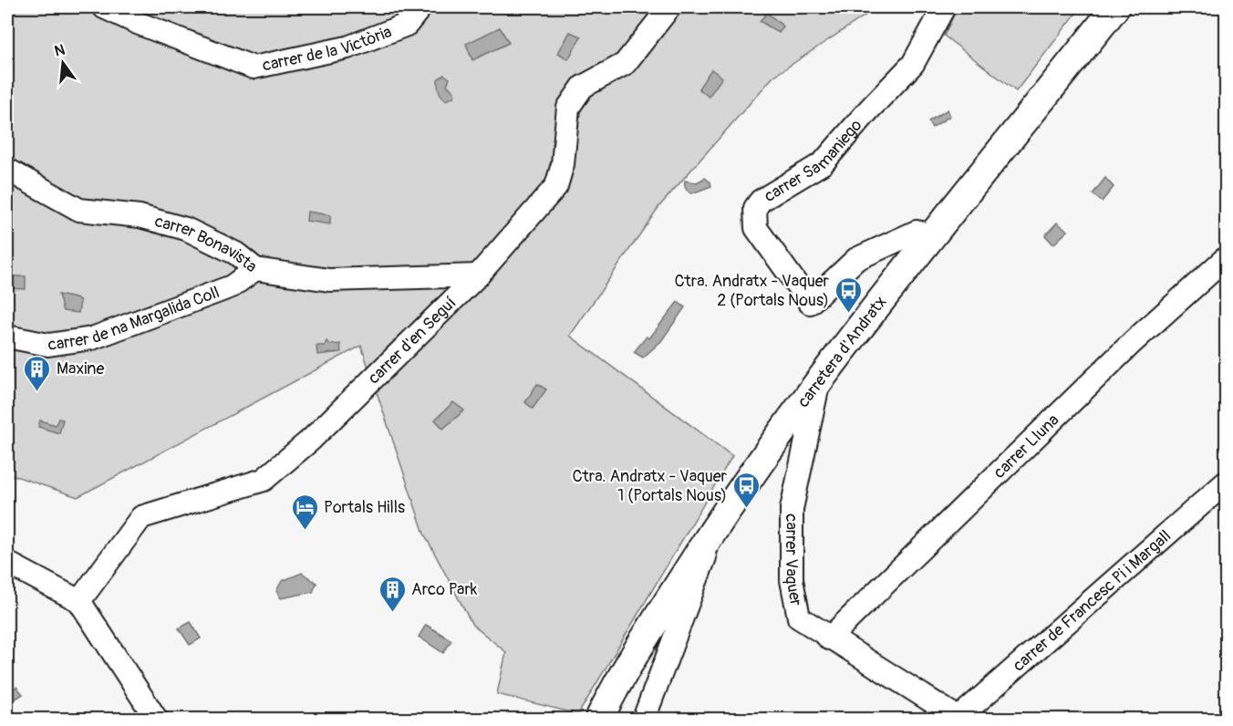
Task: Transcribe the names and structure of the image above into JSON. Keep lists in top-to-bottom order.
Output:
{
  "streets": {
    "main road": ["carretera d'Andratx"],
    "street": [
      "carrer de la Victòria",
      "carrer Samaniego",
      "carrer Bonavista",
      "carrer de na Margalida Coll",
      "carrer d'en Seguí",
      "carrer Lluna",
      "carrer Vaquer",
      "carrer de Francesc Pi i Margall"
    ]
  },
  "crossings": [
    ["carrer Samaniego", "carretera d'Andratx"],
    ["carrer Bonavista", "carrer de na Margalida Coll"],
    ["carrer Bonavista", "carrer d'en Seguí"],
    ["carretera d'Andratx", "carrer Vaquer"],
    ["carrer Lluna", "carrer Vaquer"],
    ["carrer Vaquer", "carrer de Francesc Pi i Margall"]
  ],
  "places": {
    "bus stop": ["Ctra. Andratx - Vaquer 2 (Portals Nous)", "Ctra. Andratx - Vaquer 1 (Portals Nous)"],
    "building": ["Maxine", "Arco Park"],
    "hotel": ["Portals Hills"]
  },
  "north": "top"
}
